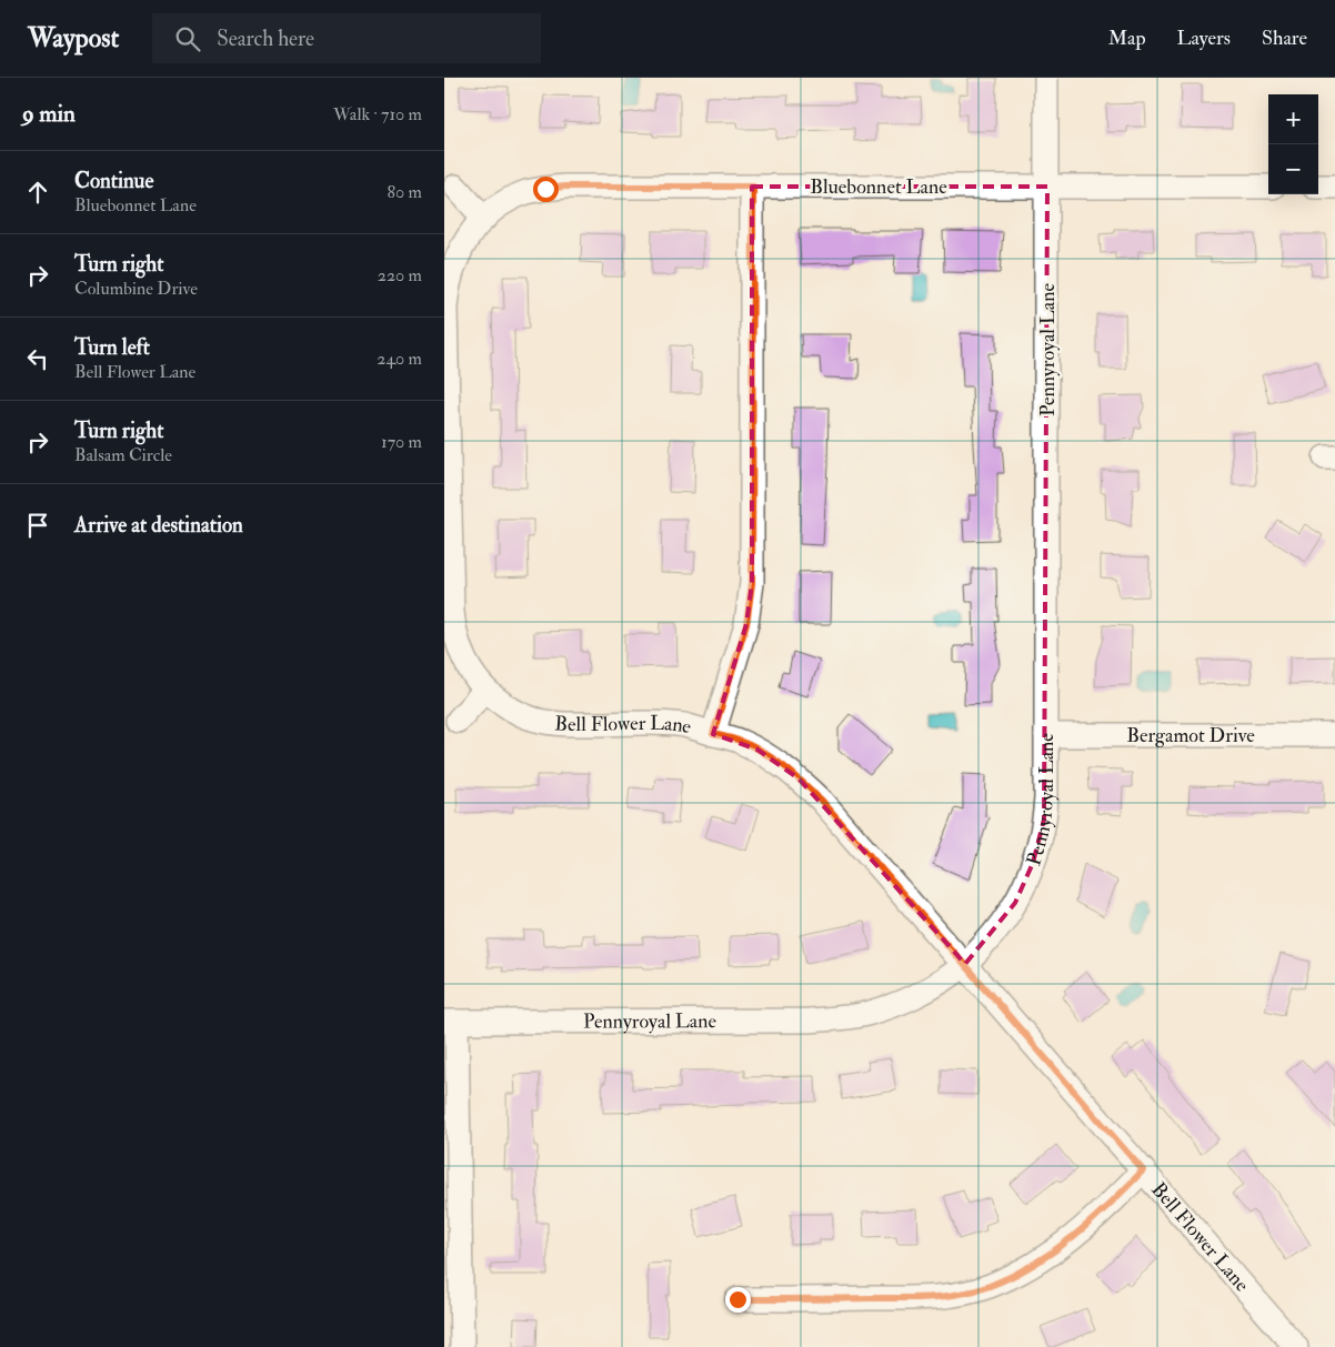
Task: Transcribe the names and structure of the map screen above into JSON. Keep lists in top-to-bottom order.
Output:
{
  "streets": {
    "street": [
      "Bluebonnet Lane",
      "Pennyroyal Lane",
      "Bell Flower Lane",
      "Bergamot Drive"
    ]
  },
  "crossings": [
    ["Bluebonnet Lane", "Pennyroyal Lane"],
    ["Bluebonnet Lane", "Bell Flower Lane"],
    ["Pennyroyal Lane", "Bell Flower Lane"],
    ["Pennyroyal Lane", "Bergamot Drive"]
  ],
  "page": {
    "header": "Waypost",
    "search": "Search here",
    "nav": ["Map", "Layers", "Share"],
    "heading": ["9 min", "Walk · 710 m"],
    "map_buttons": ["+", "−"],
    "list": [
      ["Continue", "Bluebonnet Lane", "80 m"],
      ["Turn right", "Columbine Drive", "220 m"],
      ["Turn left", "Bell Flower Lane", "240 m"],
      ["Turn right", "Balsam Circle", "170 m"],
      "Arrive at destination"
    ]
  }
}
